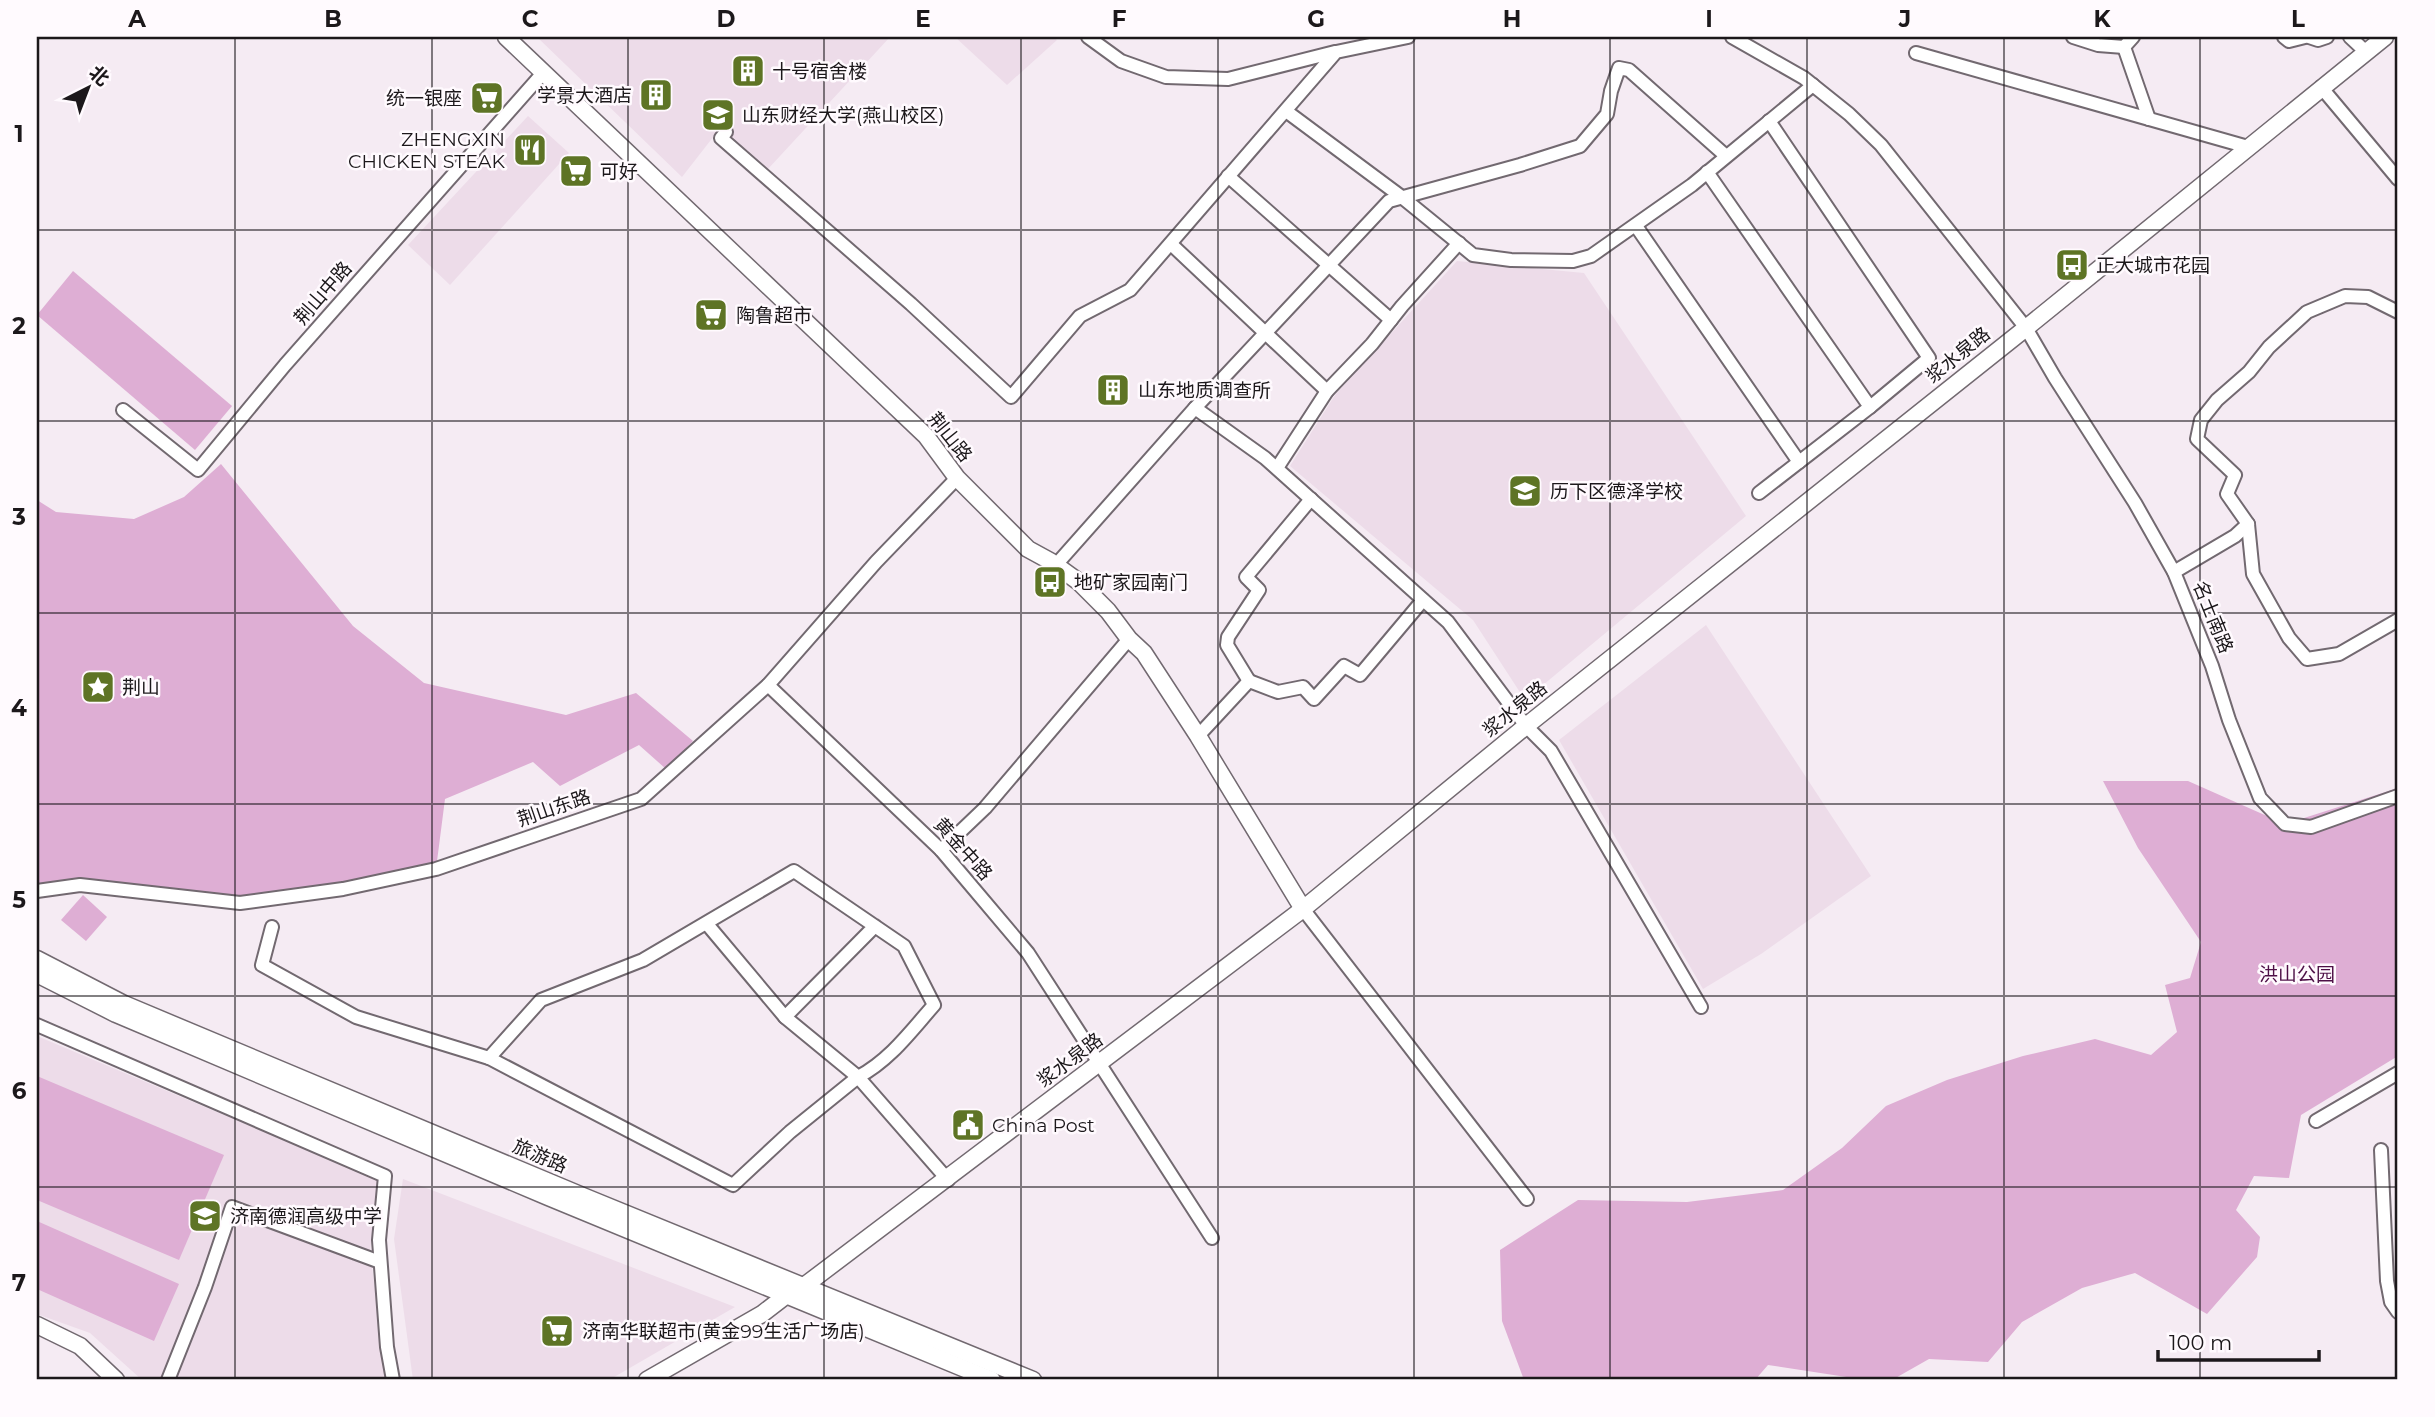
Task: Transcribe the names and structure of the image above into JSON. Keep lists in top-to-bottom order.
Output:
{
  "streets": {
    "main road": ["浆水泉路", "荆山路", "旅游路"],
    "street": [
      "荆山中路",
      "名士南路",
      "荆山东路",
      "黄金中路"
    ]
  },
  "crossings": [
    ["荆山中路", "荆山路"],
    ["浆水泉路", "荆山路"],
    ["浆水泉路", "名士南路"],
    ["浆水泉路", "黄金中路"],
    ["浆水泉路", "旅游路"],
    ["荆山路", "荆山东路"],
    ["荆山东路", "黄金中路"]
  ],
  "parks": ["洪山公园"],
  "places": {
    "building": ["十号宿舍楼", "学景大酒店", "山东地质调查所"],
    "supermarket": [
      "统一银座",
      "可好",
      "陶鲁超市",
      "济南华联超市(黄金99生活广场店)"
    ],
    "school or university": ["山东财经大学(燕山校区)", "历下区德泽学校", "济南德润高级中学"],
    "restaurant": ["ZHENGXIN CHICKEN STEAK"],
    "bus stop": ["正大城市花园", "地矿家园南门"],
    "place": ["荆山"],
    "public building": ["China Post"]
  },
  "scale_bar": "100 m",
  "north": "top right",
  "grid": {
    "columns": [
      "A",
      "B",
      "C",
      "D",
      "E",
      "F",
      "G",
      "H",
      "I",
      "J",
      "K",
      "L"
    ],
    "rows": [
      "1",
      "2",
      "3",
      "4",
      "5",
      "6",
      "7"
    ]
  }
}
